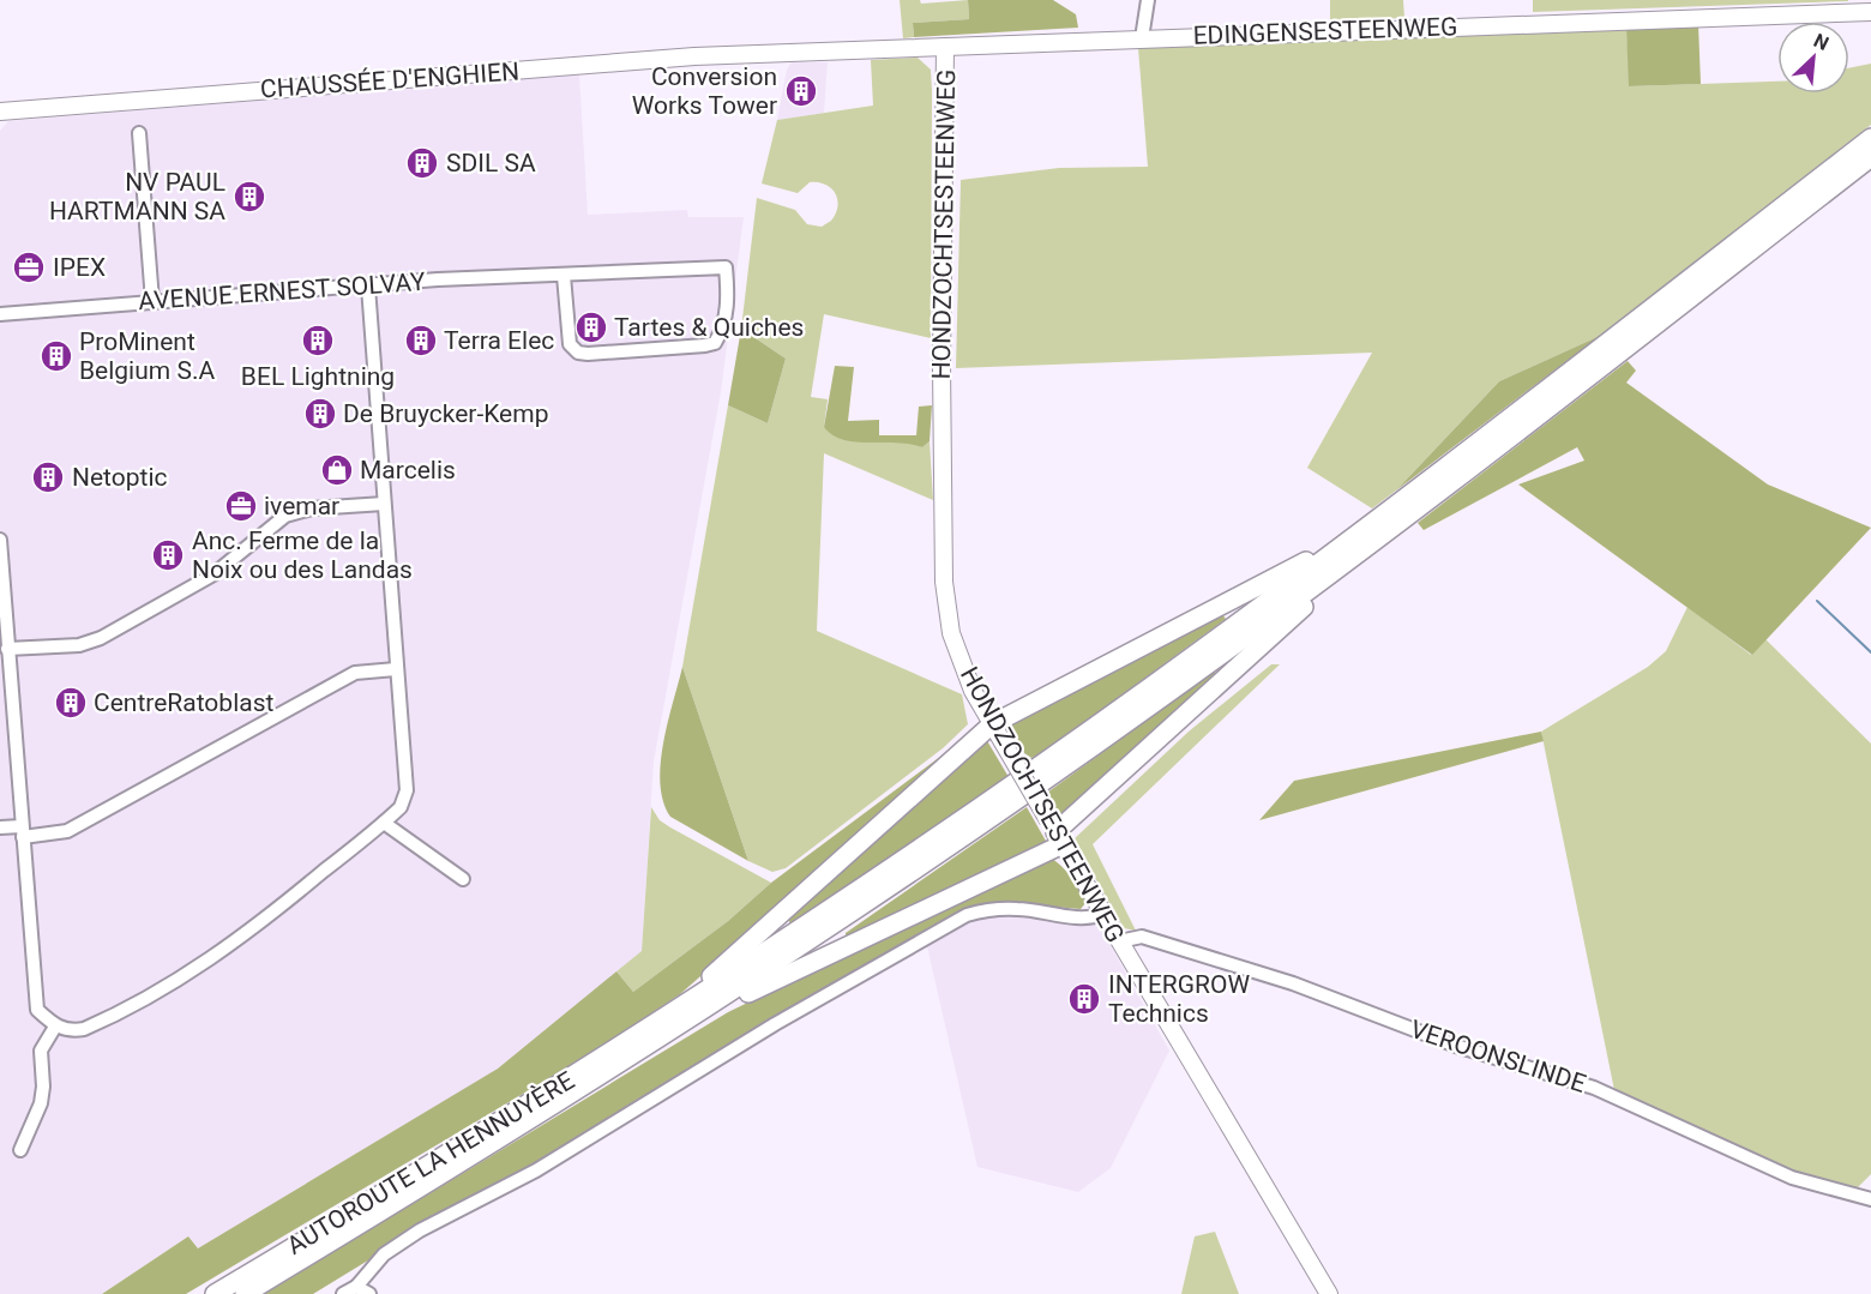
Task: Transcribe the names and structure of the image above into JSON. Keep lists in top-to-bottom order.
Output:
{
  "streets": {
    "highway": ["AUTOROUTE LA HENNUYÈRE"],
    "main road": ["EDINGENSESTEENWEG", "CHAUSSÉE D'ENGHIEN", "HONDZOCHTSESTEENWEG"],
    "street": ["AVENUE ERNEST SOLVAY", "VEROONSLINDE"]
  },
  "crossings": [
    ["EDINGENSESTEENWEG", "CHAUSSÉE D'ENGHIEN"],
    ["EDINGENSESTEENWEG", "HONDZOCHTSESTEENWEG"],
    ["HONDZOCHTSESTEENWEG", "VEROONSLINDE"]
  ],
  "places": {
    "building": [
      "Conversion Works Tower",
      "SDIL SA",
      "NV PAUL HARTMANN SA",
      "Tartes & Quiches",
      "BEL Lightning",
      "Terra Elec",
      "ProMinent Belgium S.A",
      "De Bruycker-Kemp",
      "Netoptic",
      "Anc. Ferme de la Noix ou des Landas",
      "CentreRatoblast",
      "INTERGROW Technics"
    ],
    "office": ["IPEX", "ivemar"],
    "shop": ["Marcelis"]
  },
  "north": "top right"
}
